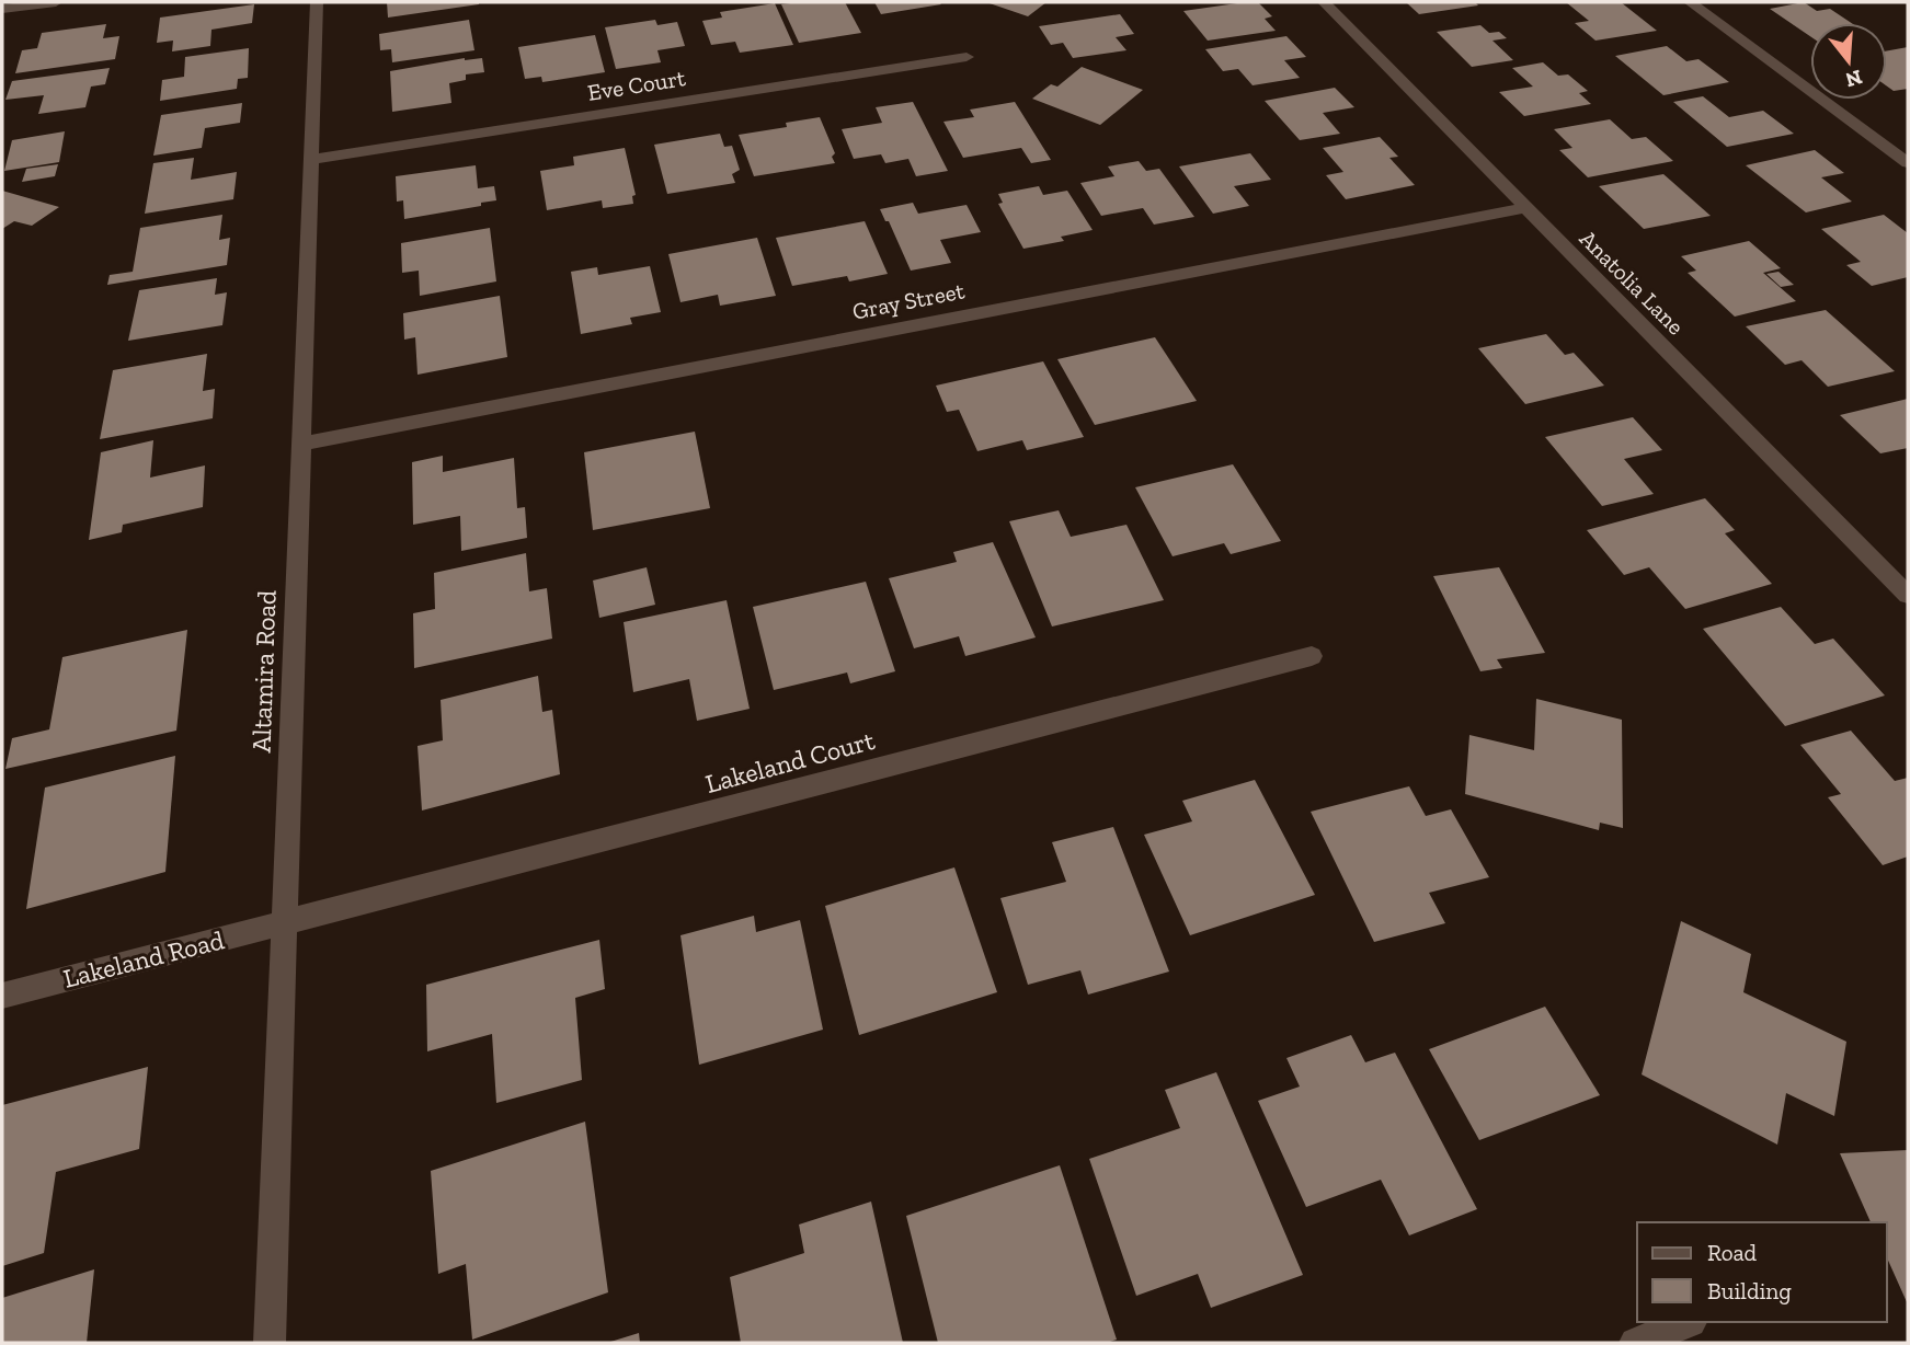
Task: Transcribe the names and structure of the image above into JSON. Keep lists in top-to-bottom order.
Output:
{
  "streets": {
    "street": [
      "Eve Court",
      "Anatolia Lane",
      "Gray Street",
      "Altamira Road",
      "Lakeland Court",
      "Lakeland Road"
    ]
  },
  "crossings": [
    ["Eve Court", "Altamira Road"],
    ["Anatolia Lane", "Gray Street"],
    ["Gray Street", "Altamira Road"],
    ["Altamira Road", "Lakeland Court"],
    ["Altamira Road", "Lakeland Road"],
    ["Lakeland Court", "Lakeland Road"]
  ],
  "legend": ["Road", "Building"],
  "north": "bottom"
}
